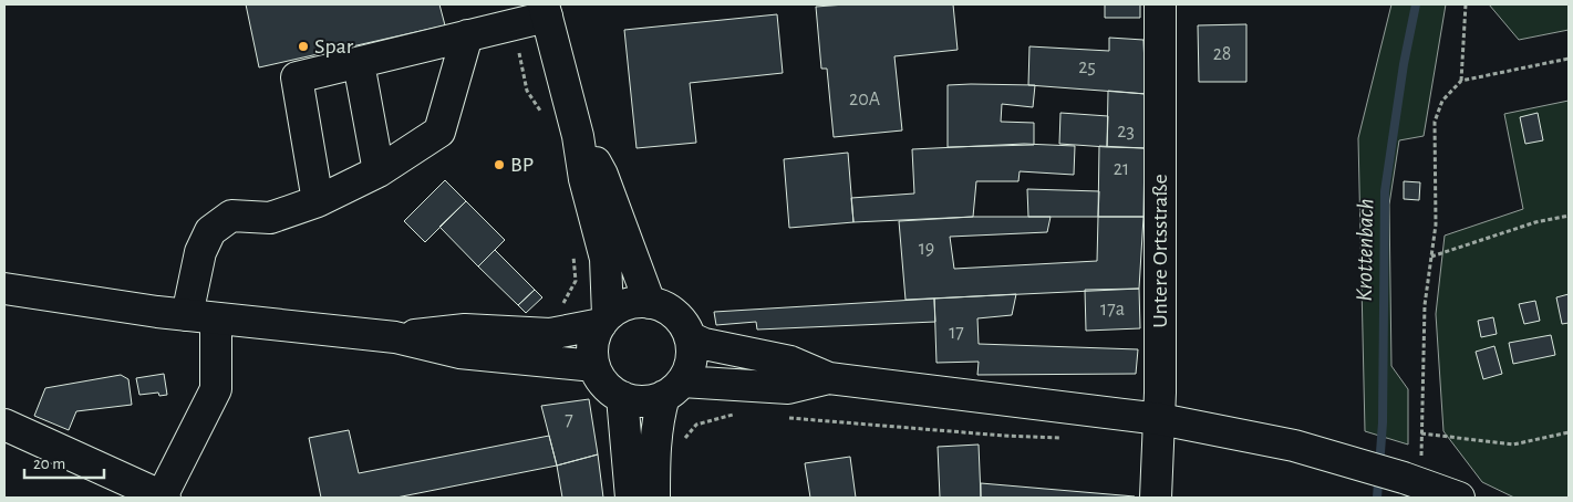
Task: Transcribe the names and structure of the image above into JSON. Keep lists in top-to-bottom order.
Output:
{
  "streets": {
    "main road": ["Untere Ortsstraße"]
  },
  "water": ["Krottenbach"],
  "places": ["Spar", "BP"],
  "house_numbers": [
    "28",
    "25",
    "20A",
    "23",
    "21",
    "19",
    "17a",
    "17",
    "7"
  ],
  "scale_bar": "20 m"
}
